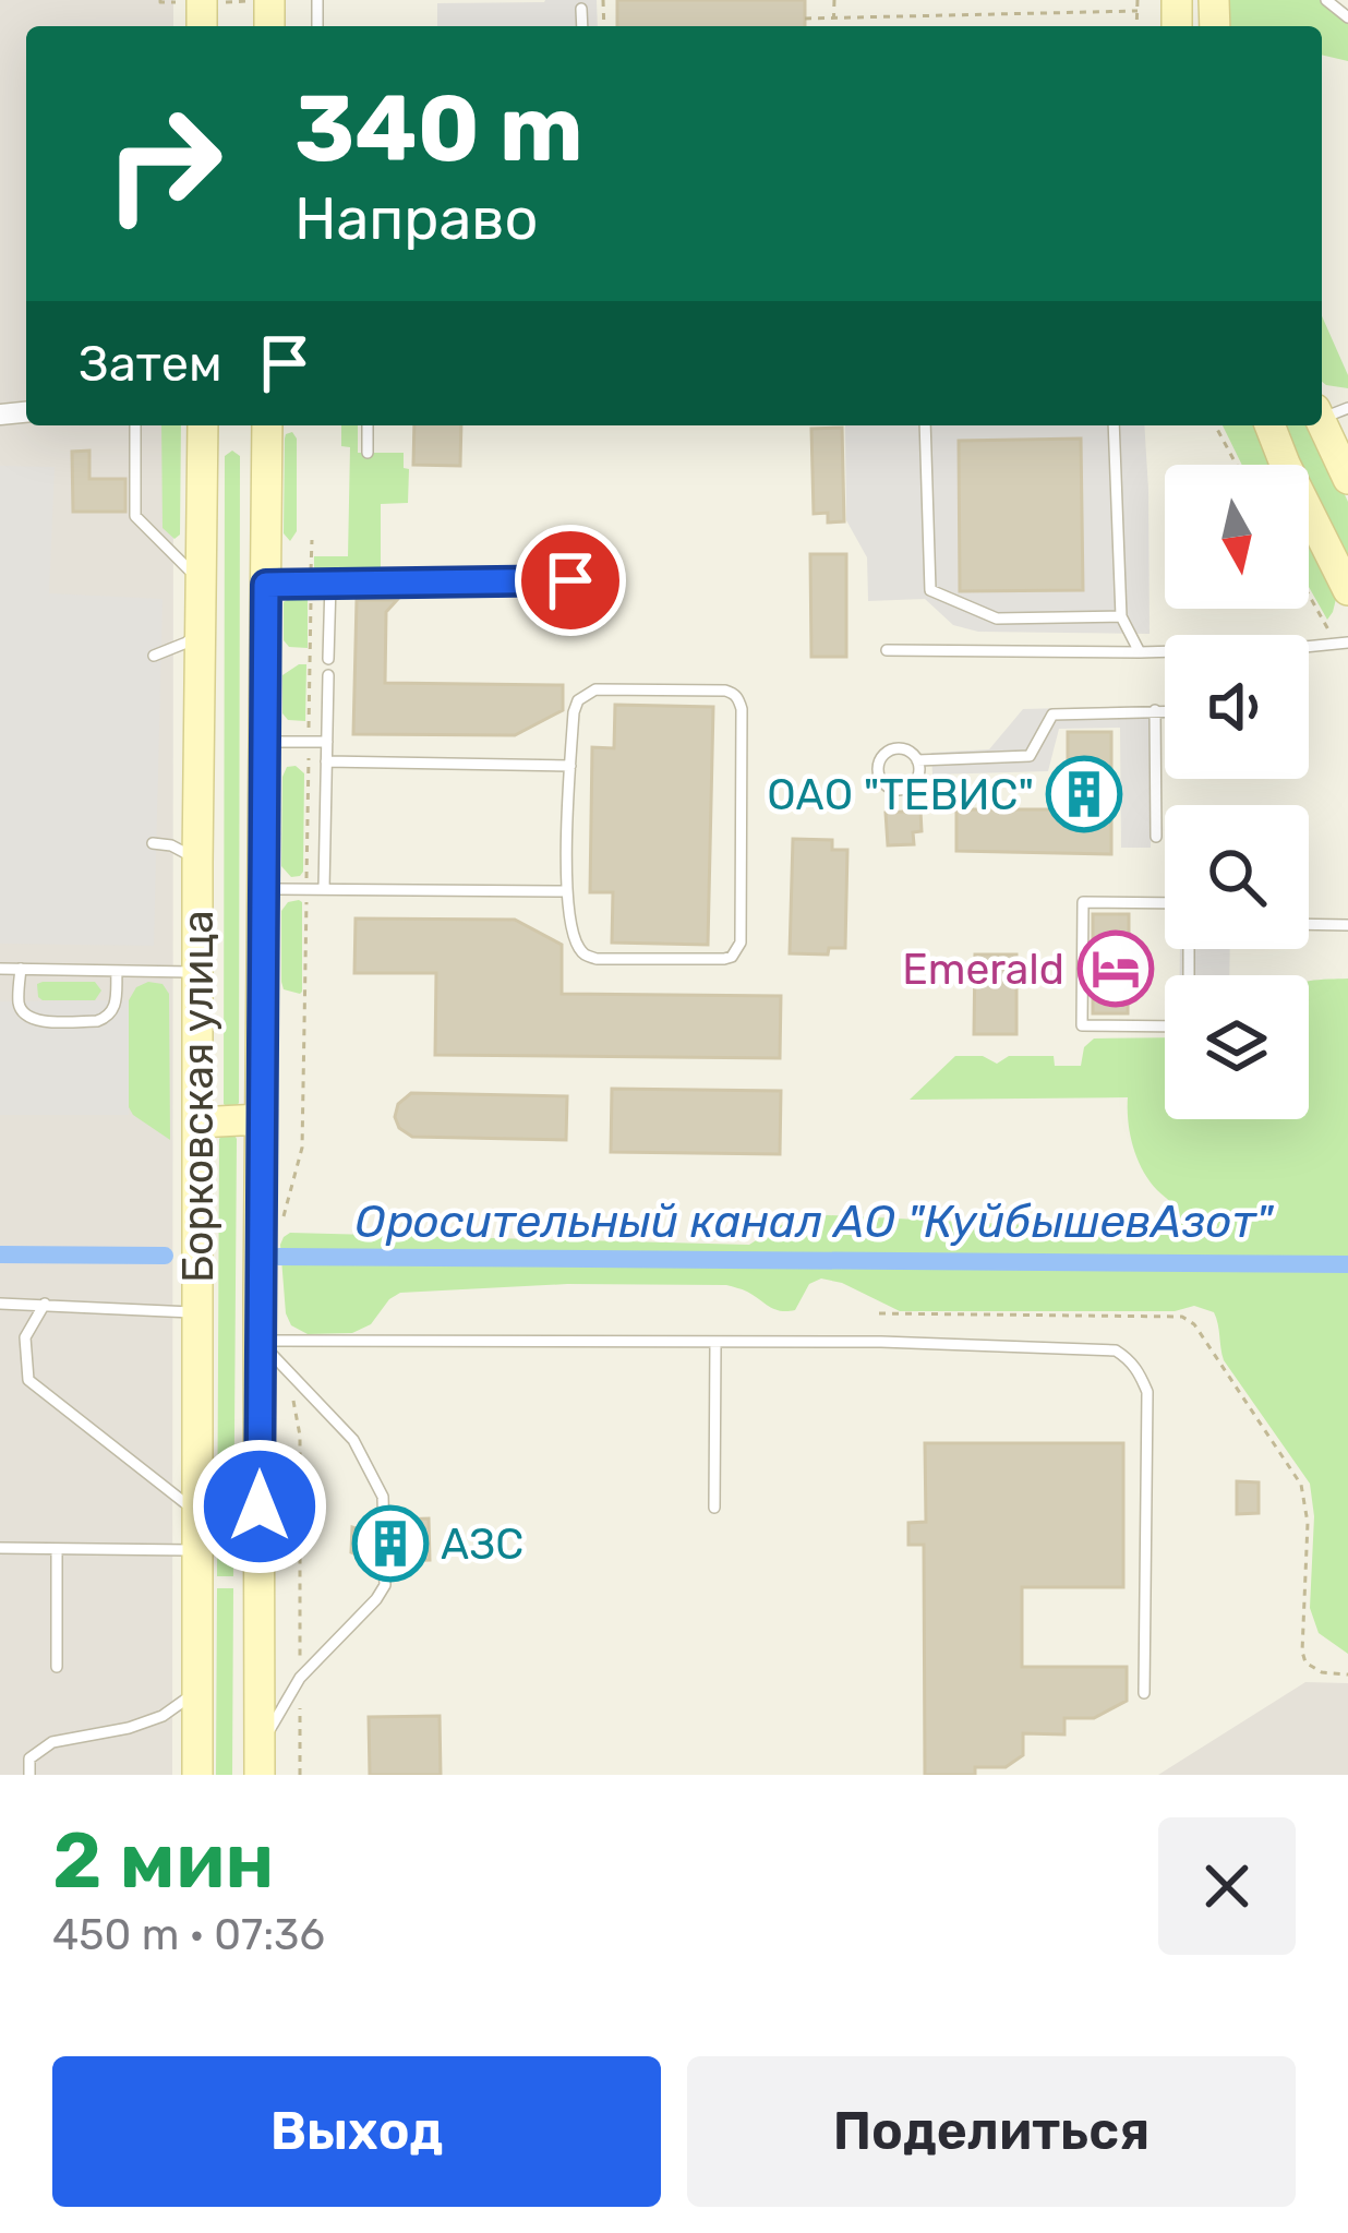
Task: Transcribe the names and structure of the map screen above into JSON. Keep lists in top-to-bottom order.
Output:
{
  "streets": {
    "main road": ["Борковская улица"]
  },
  "water": ["Оросительный канал АО \"КуйбышевАзот\""],
  "places": {
    "building": ["ОАО \"ТЕВИС\"", "АЗС"],
    "hotel": ["Emerald"]
  },
  "north": "bottom",
  "page": {
    "turn": ["340 m", "Направо"],
    "then": "Затем",
    "heading": ["2 мин", "450 m · 07:36"],
    "buttons": ["Выход", "Поделиться"]
  }
}
